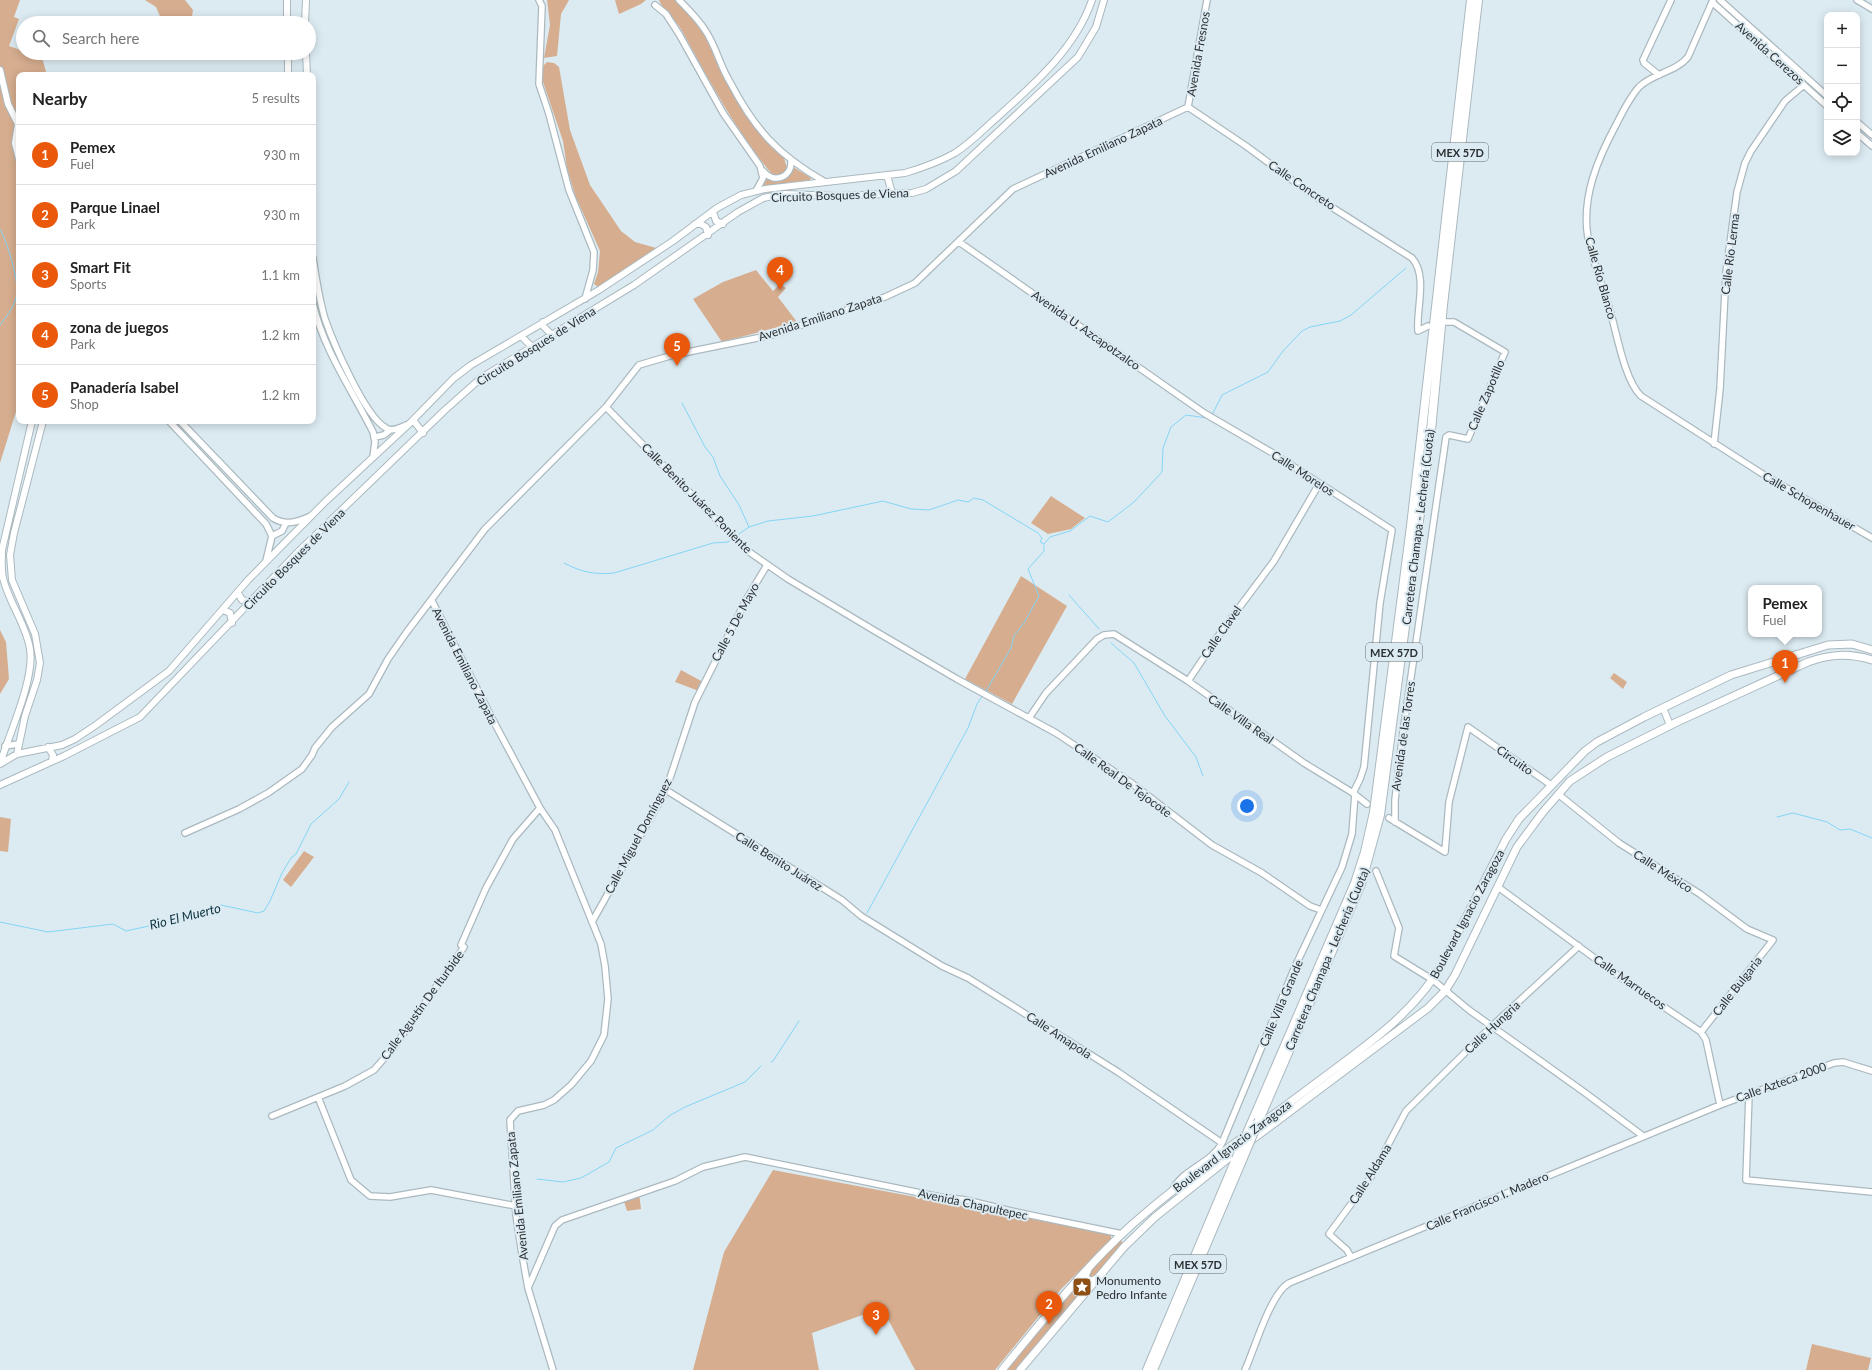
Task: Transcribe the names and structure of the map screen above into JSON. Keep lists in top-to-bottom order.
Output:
{
  "streets": {
    "highway": ["MEX 57D", "Carretera Chamapa - Lechería (Cuota)"],
    "main road": ["Circuito Bosques de Viena", "Boulevard Ignacio Zaragoza"],
    "street": [
      "Avenida Cerezos",
      "Avenida Fresnos",
      "Avenida Emiliano Zapata",
      "Calle Concreto",
      "Calle Río Lerma",
      "Calle Río Blanco",
      "Avenida U. Azcapotzalco",
      "Calle Zapotillo",
      "Calle Morelos",
      "Calle Benito Juárez Poniente",
      "Calle Schopenhauer",
      "Calle 5 De Mayo",
      "Calle Clavel",
      "Calle Villa Real",
      "Avenida de las Torres",
      "Circuito",
      "Calle Real De Tejocote",
      "Calle Miguel Domínguez",
      "Calle Benito Juárez",
      "Calle México",
      "Calle Marruecos",
      "Calle Bulgaria",
      "Calle Villa Grande",
      "Calle Agustín De Iturbide",
      "Calle Hungria",
      "Calle Amapola",
      "Calle Azteca 2000",
      "Calle Aldama",
      "Calle Francisco I. Madero",
      "Avenida Chapultepec"
    ]
  },
  "crossings": [
    ["Avenida Cerezos", "Calle Río Lerma"],
    ["Avenida Cerezos", "Calle Río Blanco"],
    ["Avenida Fresnos", "Avenida Emiliano Zapata"],
    ["Avenida Fresnos", "Calle Concreto"],
    ["Avenida Emiliano Zapata", "Calle Concreto"],
    ["Avenida Emiliano Zapata", "Avenida U. Azcapotzalco"],
    ["Avenida Emiliano Zapata", "Calle Benito Juárez Poniente"],
    ["Avenida Emiliano Zapata", "Calle Miguel Domínguez"],
    ["Avenida Emiliano Zapata", "Calle Agustín De Iturbide"],
    ["Avenida Emiliano Zapata", "Avenida Chapultepec"],
    ["Calle Río Lerma", "Calle Río Blanco"],
    ["Calle Río Blanco", "Calle Schopenhauer"],
    ["Avenida U. Azcapotzalco", "Calle Morelos"],
    ["Calle Zapotillo", "Avenida de las Torres"],
    ["Calle Morelos", "Calle Clavel"],
    ["Calle Morelos", "Calle Villa Real"],
    ["Calle Morelos", "Calle Villa Grande"],
    ["Calle Benito Juárez Poniente", "Calle 5 De Mayo"],
    ["Calle Benito Juárez Poniente", "Calle Real De Tejocote"],
    ["Calle 5 De Mayo", "Calle Miguel Domínguez"],
    ["Calle Clavel", "Calle Villa Real"],
    ["Calle Villa Real", "Calle Real De Tejocote"],
    ["Calle Villa Real", "Calle Villa Grande"],
    ["Avenida de las Torres", "Circuito"],
    ["Circuito", "Boulevard Ignacio Zaragoza"],
    ["Calle Real De Tejocote", "Calle Villa Grande"],
    ["Calle Miguel Domínguez", "Calle Benito Juárez"],
    ["Calle Benito Juárez", "Calle Amapola"],
    ["Calle México", "Boulevard Ignacio Zaragoza"],
    ["Calle México", "Calle Bulgaria"],
    ["Boulevard Ignacio Zaragoza", "Calle Marruecos"],
    ["Boulevard Ignacio Zaragoza", "Calle Villa Grande"],
    ["Boulevard Ignacio Zaragoza", "Avenida Chapultepec"],
    ["Calle Marruecos", "Calle Bulgaria"],
    ["Calle Marruecos", "Calle Hungria"],
    ["Calle Villa Grande", "Calle Amapola"],
    ["Calle Hungria", "Calle Aldama"],
    ["Calle Azteca 2000", "Calle Francisco I. Madero"],
    ["Calle Aldama", "Calle Francisco I. Madero"]
  ],
  "water": ["Rio El Muerto"],
  "places": {
    "place": ["Monumento Pedro Infante"]
  },
  "page": {
    "map_buttons": ["+", "−"],
    "search": "Search here",
    "heading": ["Nearby", "5 results"],
    "list": [
      {
        "mark": "1",
        "name": "Pemex",
        "note": "Fuel",
        "value": "930 m"
      },
      {
        "mark": "2",
        "name": "Parque Linael",
        "note": "Park",
        "value": "930 m"
      },
      {
        "mark": "3",
        "name": "Smart Fit",
        "note": "Sports",
        "value": "1.1 km"
      },
      {
        "mark": "4",
        "name": "zona de juegos",
        "note": "Park",
        "value": "1.2 km"
      },
      {
        "mark": "5",
        "name": "Panadería Isabel",
        "note": "Shop",
        "value": "1.2 km"
      }
    ],
    "pins": [
      "4",
      "5",
      "1",
      "2",
      "3"
    ],
    "popup": ["Pemex", "Fuel"]
  }
}
